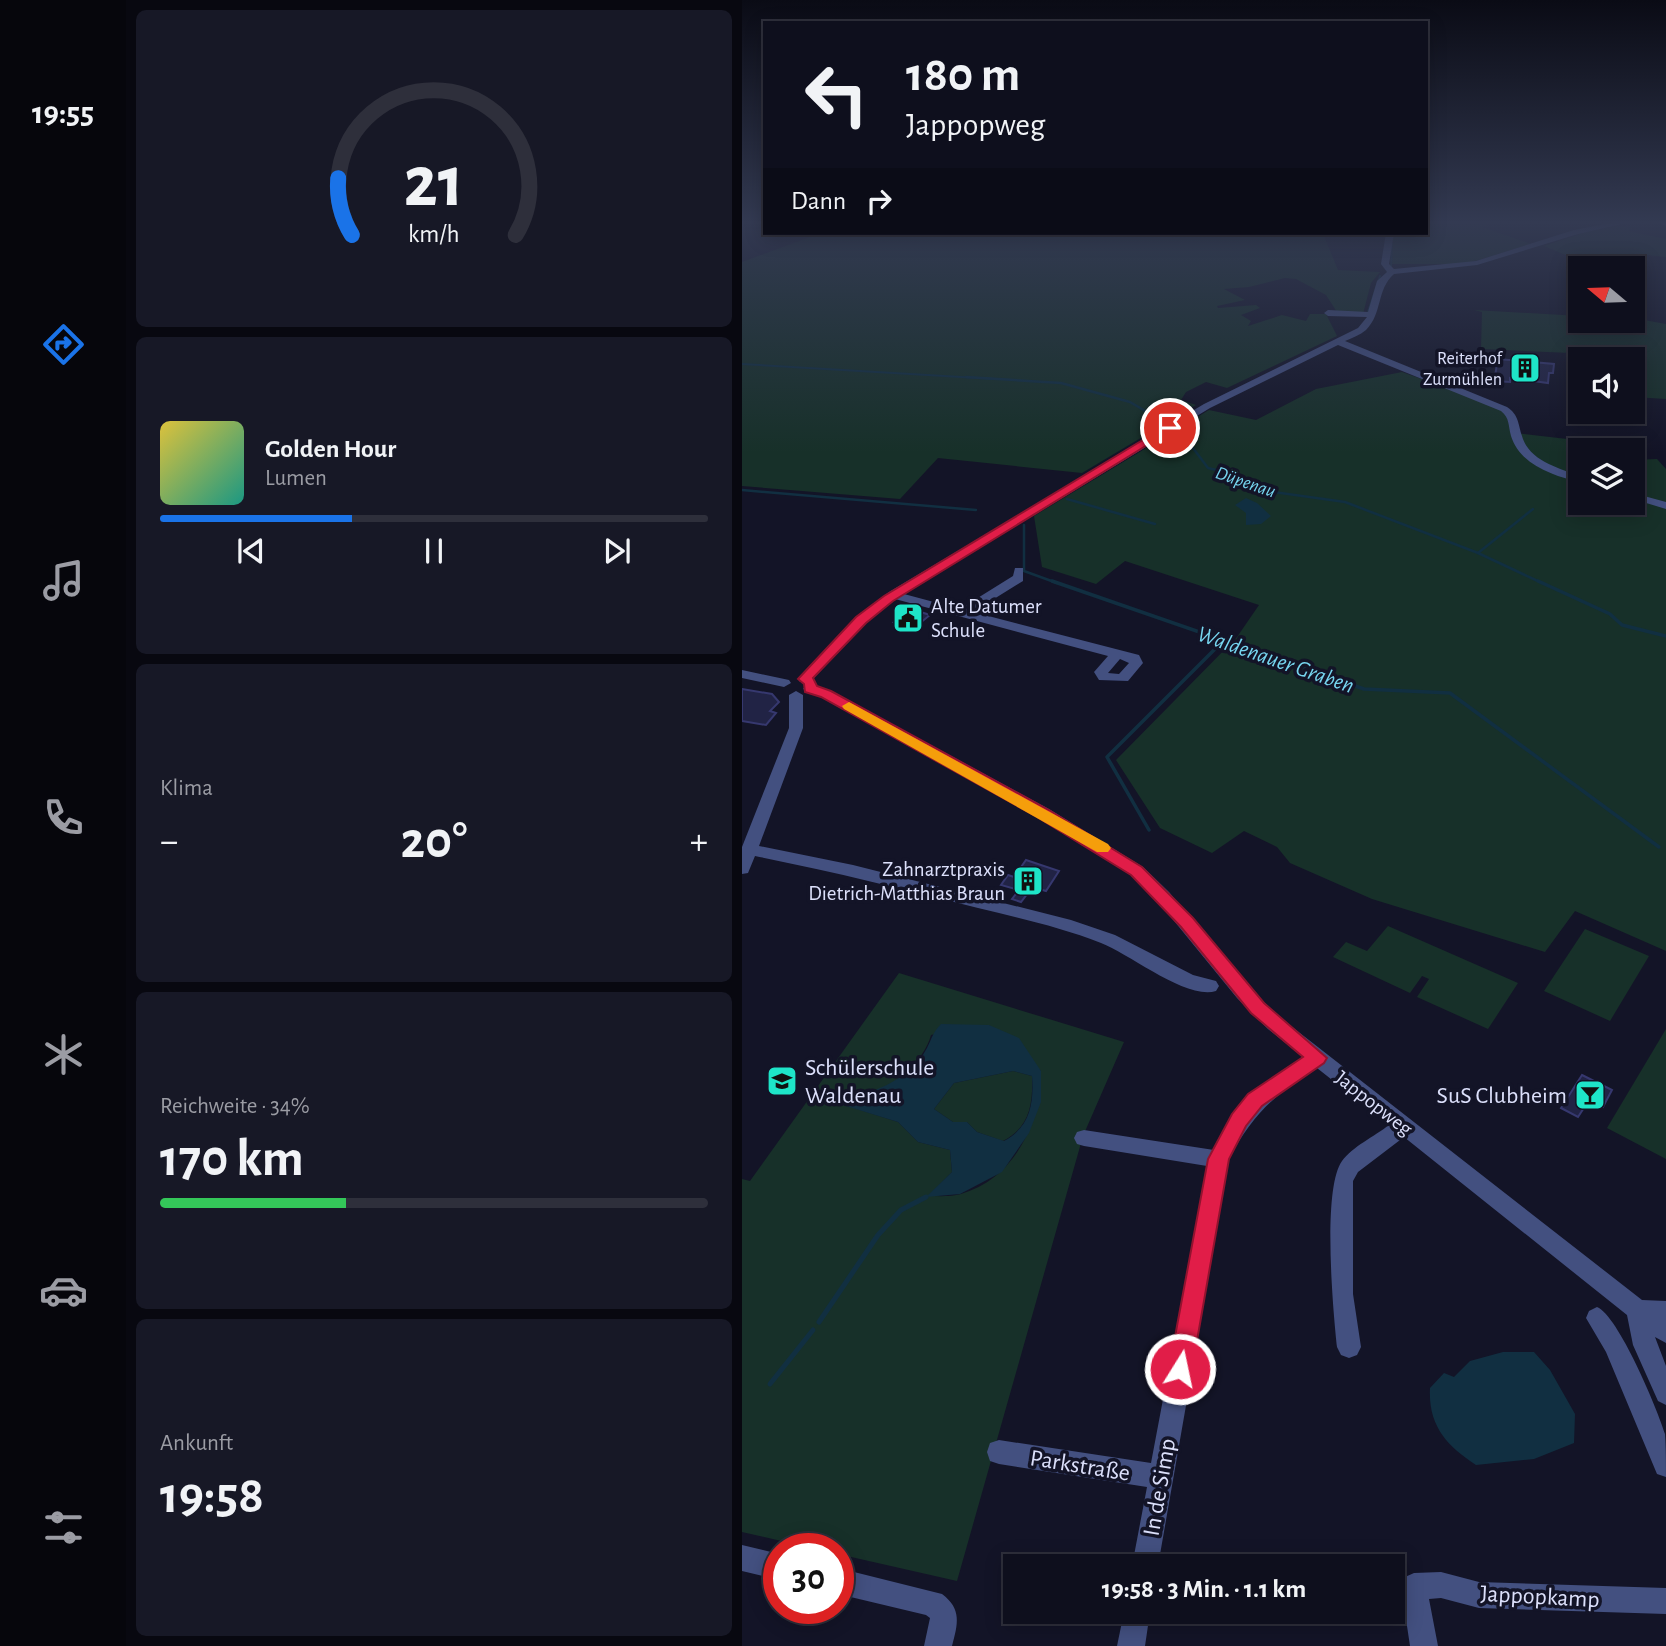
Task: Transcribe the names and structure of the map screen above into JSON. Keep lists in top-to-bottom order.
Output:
{
  "streets": {
    "street": [
      "Jappopweg",
      "Parkstraße",
      "In de Simp",
      "Jappopkamp"
    ]
  },
  "crossings": [
    ["Jappopweg", "In de Simp"],
    ["Parkstraße", "In de Simp"]
  ],
  "water": ["Düpenau", "Waldenauer Graben"],
  "places": {
    "building": ["Reiterhof Zurmühlen", "Zahnarztpraxis Dietrich-Matthias Braun"],
    "public building": ["Alte Datumer Schule"],
    "school or university": ["Schülerschule Waldenau"],
    "bar": ["SuS Clubheim"]
  },
  "north": "left",
  "page": {
    "tabs": "19:55",
    "turn": ["180 m", "Jappopweg"],
    "then": "Dann",
    "song": ["Golden Hour", "Lumen"],
    "tile": [
      "Klima",
      ["Reichweite · 34%", "170 km"],
      ["Ankunft", "19:58"]
    ],
    "heat": ["−", "20°", "+"],
    "limit": "30",
    "trip": "19:58 · 3 Min. · 1.1 km",
    "gauge": ["21", "km/h"]
  }
}
